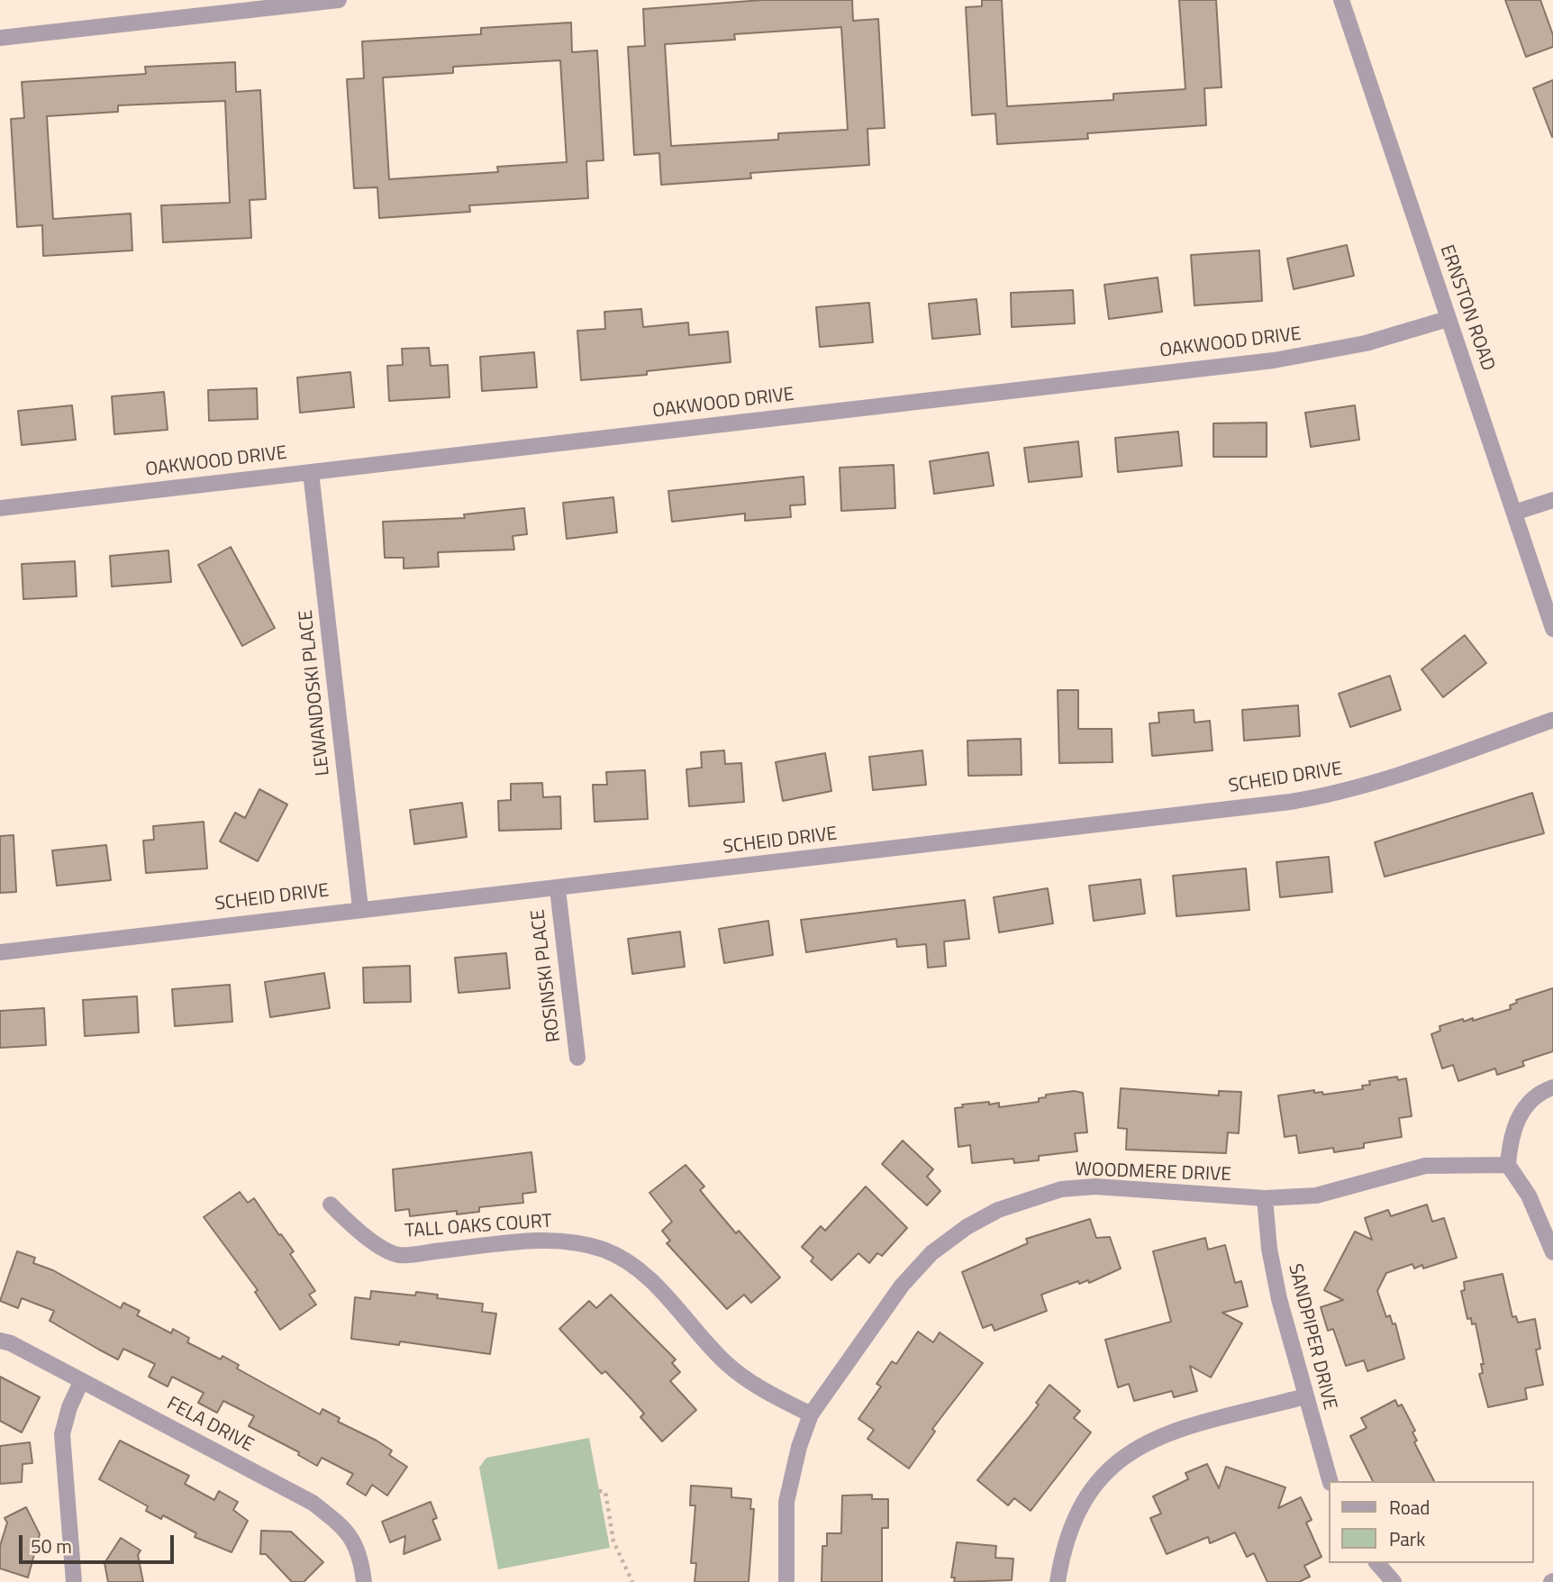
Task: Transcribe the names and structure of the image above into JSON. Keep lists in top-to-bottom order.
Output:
{
  "streets": {
    "street": [
      "ERNSTON ROAD",
      "OAKWOOD DRIVE",
      "LEWANDOSKI PLACE",
      "SCHEID DRIVE",
      "ROSINSKI PLACE",
      "WOODMERE DRIVE",
      "TALL OAKS COURT",
      "SANDPIPER DRIVE",
      "FELA DRIVE"
    ]
  },
  "crossings": [
    ["ERNSTON ROAD", "OAKWOOD DRIVE"],
    ["OAKWOOD DRIVE", "LEWANDOSKI PLACE"],
    ["LEWANDOSKI PLACE", "SCHEID DRIVE"],
    ["SCHEID DRIVE", "ROSINSKI PLACE"],
    ["WOODMERE DRIVE", "TALL OAKS COURT"],
    ["WOODMERE DRIVE", "SANDPIPER DRIVE"]
  ],
  "legend": ["Road", "Park"],
  "scale_bar": "50 m"
}
